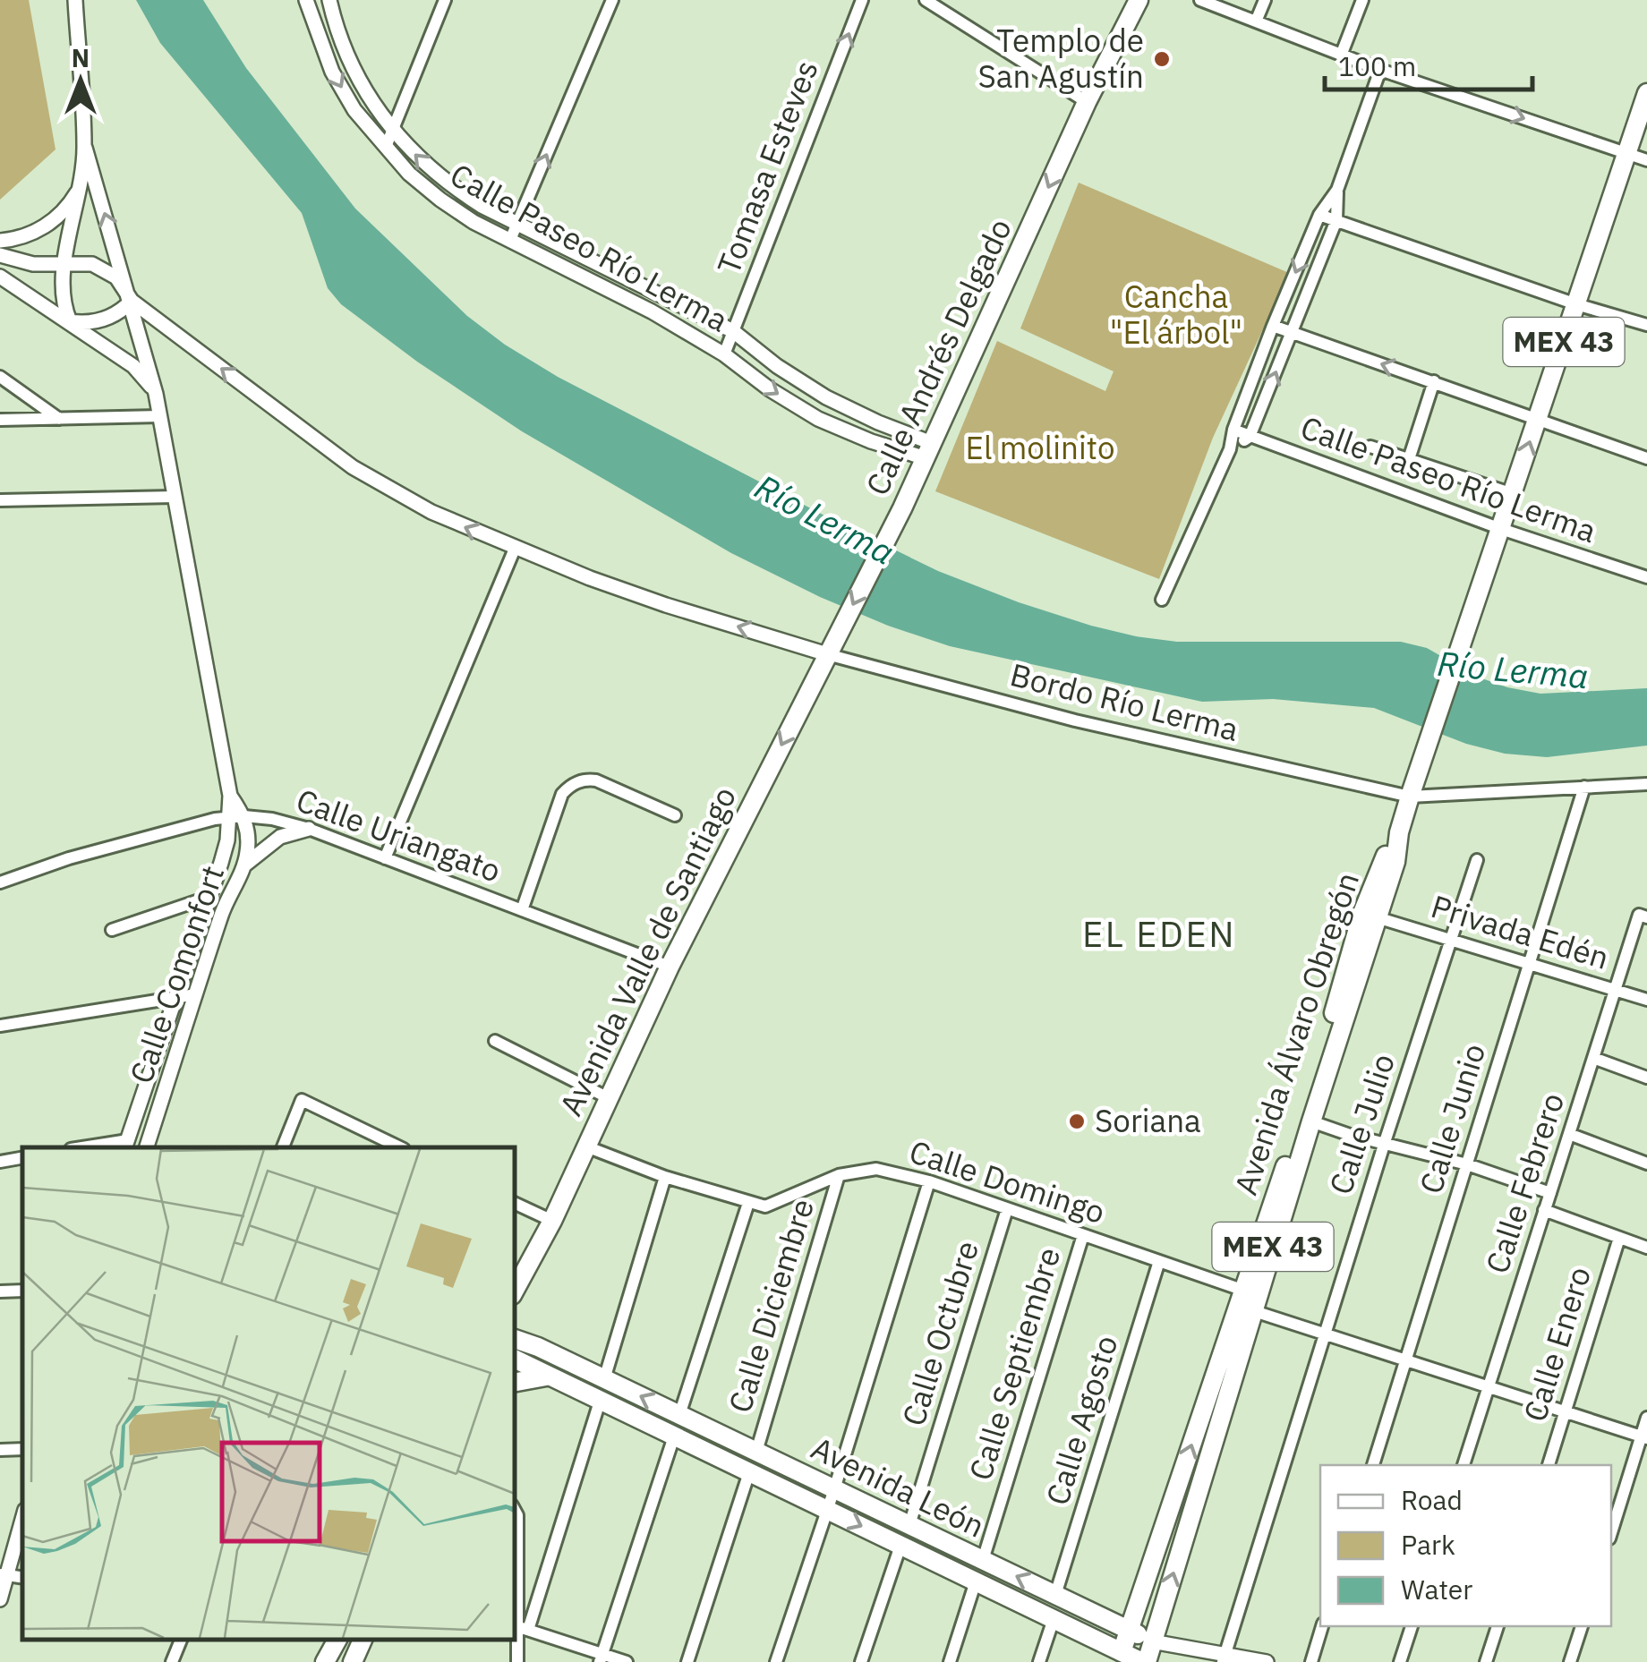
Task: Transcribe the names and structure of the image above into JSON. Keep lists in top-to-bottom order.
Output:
{
  "streets": {
    "main road": [
      "MEX 43",
      "Calle Andrés Delgado",
      "Avenida Valle de Santiago",
      "Avenida Álvaro Obregón",
      "Avenida León"
    ],
    "street": [
      "Tomasa Esteves",
      "Calle Paseo Río Lerma",
      "Bordo Río Lerma",
      "Calle Uriangato",
      "Privada Edén",
      "Calle Comonfort",
      "Calle Junio",
      "Calle Julio",
      "Calle Domingo",
      "Calle Febrero",
      "Calle Diciembre",
      "Calle Octubre",
      "Calle Enero",
      "Calle Septiembre",
      "Calle Agosto"
    ]
  },
  "crossings": [
    ["Tomasa Esteves", "Calle Paseo Río Lerma"],
    ["Calle Paseo Río Lerma", "Calle Andrés Delgado"],
    ["Calle Paseo Río Lerma", "Avenida Álvaro Obregón"],
    ["Calle Andrés Delgado", "Avenida Valle de Santiago"],
    ["Bordo Río Lerma", "Avenida Valle de Santiago"],
    ["Bordo Río Lerma", "Avenida Álvaro Obregón"],
    ["Bordo Río Lerma", "Calle Junio"],
    ["Calle Uriangato", "Avenida Valle de Santiago"],
    ["Calle Uriangato", "Calle Comonfort"],
    ["Privada Edén", "Avenida Álvaro Obregón"],
    ["Privada Edén", "Calle Junio"],
    ["Privada Edén", "Calle Julio"],
    ["Privada Edén", "Calle Febrero"],
    ["Avenida Valle de Santiago", "Calle Domingo"],
    ["Avenida Álvaro Obregón", "Calle Domingo"],
    ["Avenida Álvaro Obregón", "Avenida León"],
    ["Calle Junio", "Calle Domingo"],
    ["Calle Julio", "Calle Domingo"],
    ["Calle Julio", "Avenida León"],
    ["Calle Domingo", "Calle Febrero"],
    ["Calle Domingo", "Calle Diciembre"],
    ["Calle Domingo", "Calle Octubre"],
    ["Calle Domingo", "Calle Enero"],
    ["Calle Domingo", "Calle Septiembre"],
    ["Calle Domingo", "Calle Agosto"],
    ["Calle Diciembre", "Avenida León"],
    ["Calle Octubre", "Avenida León"],
    ["Calle Septiembre", "Avenida León"],
    ["Calle Agosto", "Avenida León"]
  ],
  "one_way": ["Tomasa Esteves", "Calle Andrés Delgado", "Avenida Valle de Santiago"],
  "districts": ["EL EDEN"],
  "water": ["Río Lerma"],
  "parks": ["Cancha \"El árbol\"", "El molinito"],
  "places": ["Templo de San Agustín", "Soriana"],
  "legend": ["Road", "Park", "Water"],
  "scale_bar": "100 m",
  "north": "top"
}
